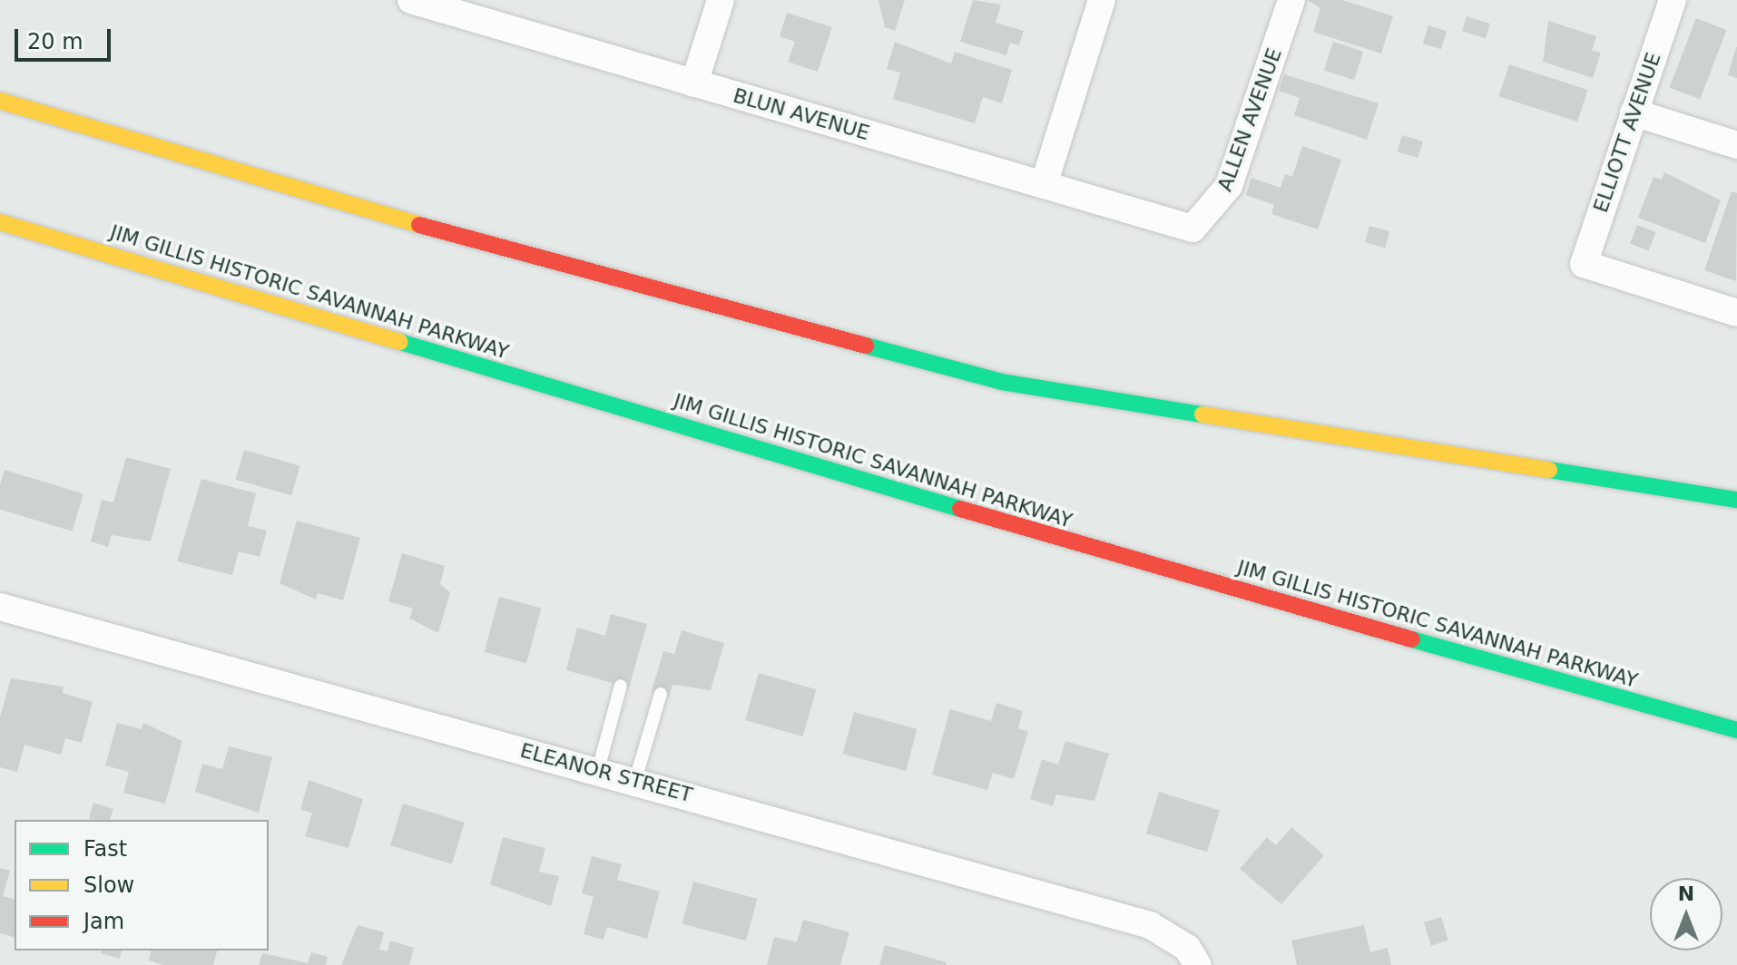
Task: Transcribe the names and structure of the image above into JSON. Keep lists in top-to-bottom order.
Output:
{
  "streets": {
    "highway": ["JIM GILLIS HISTORIC SAVANNAH PARKWAY"],
    "street": [
      "BLUN AVENUE",
      "ALLEN AVENUE",
      "ELLIOTT AVENUE",
      "ELEANOR STREET"
    ]
  },
  "crossings": [
    ["BLUN AVENUE", "ALLEN AVENUE"]
  ],
  "legend": ["Fast", "Slow", "Jam"],
  "scale_bar": "20 m",
  "north": "top"
}
